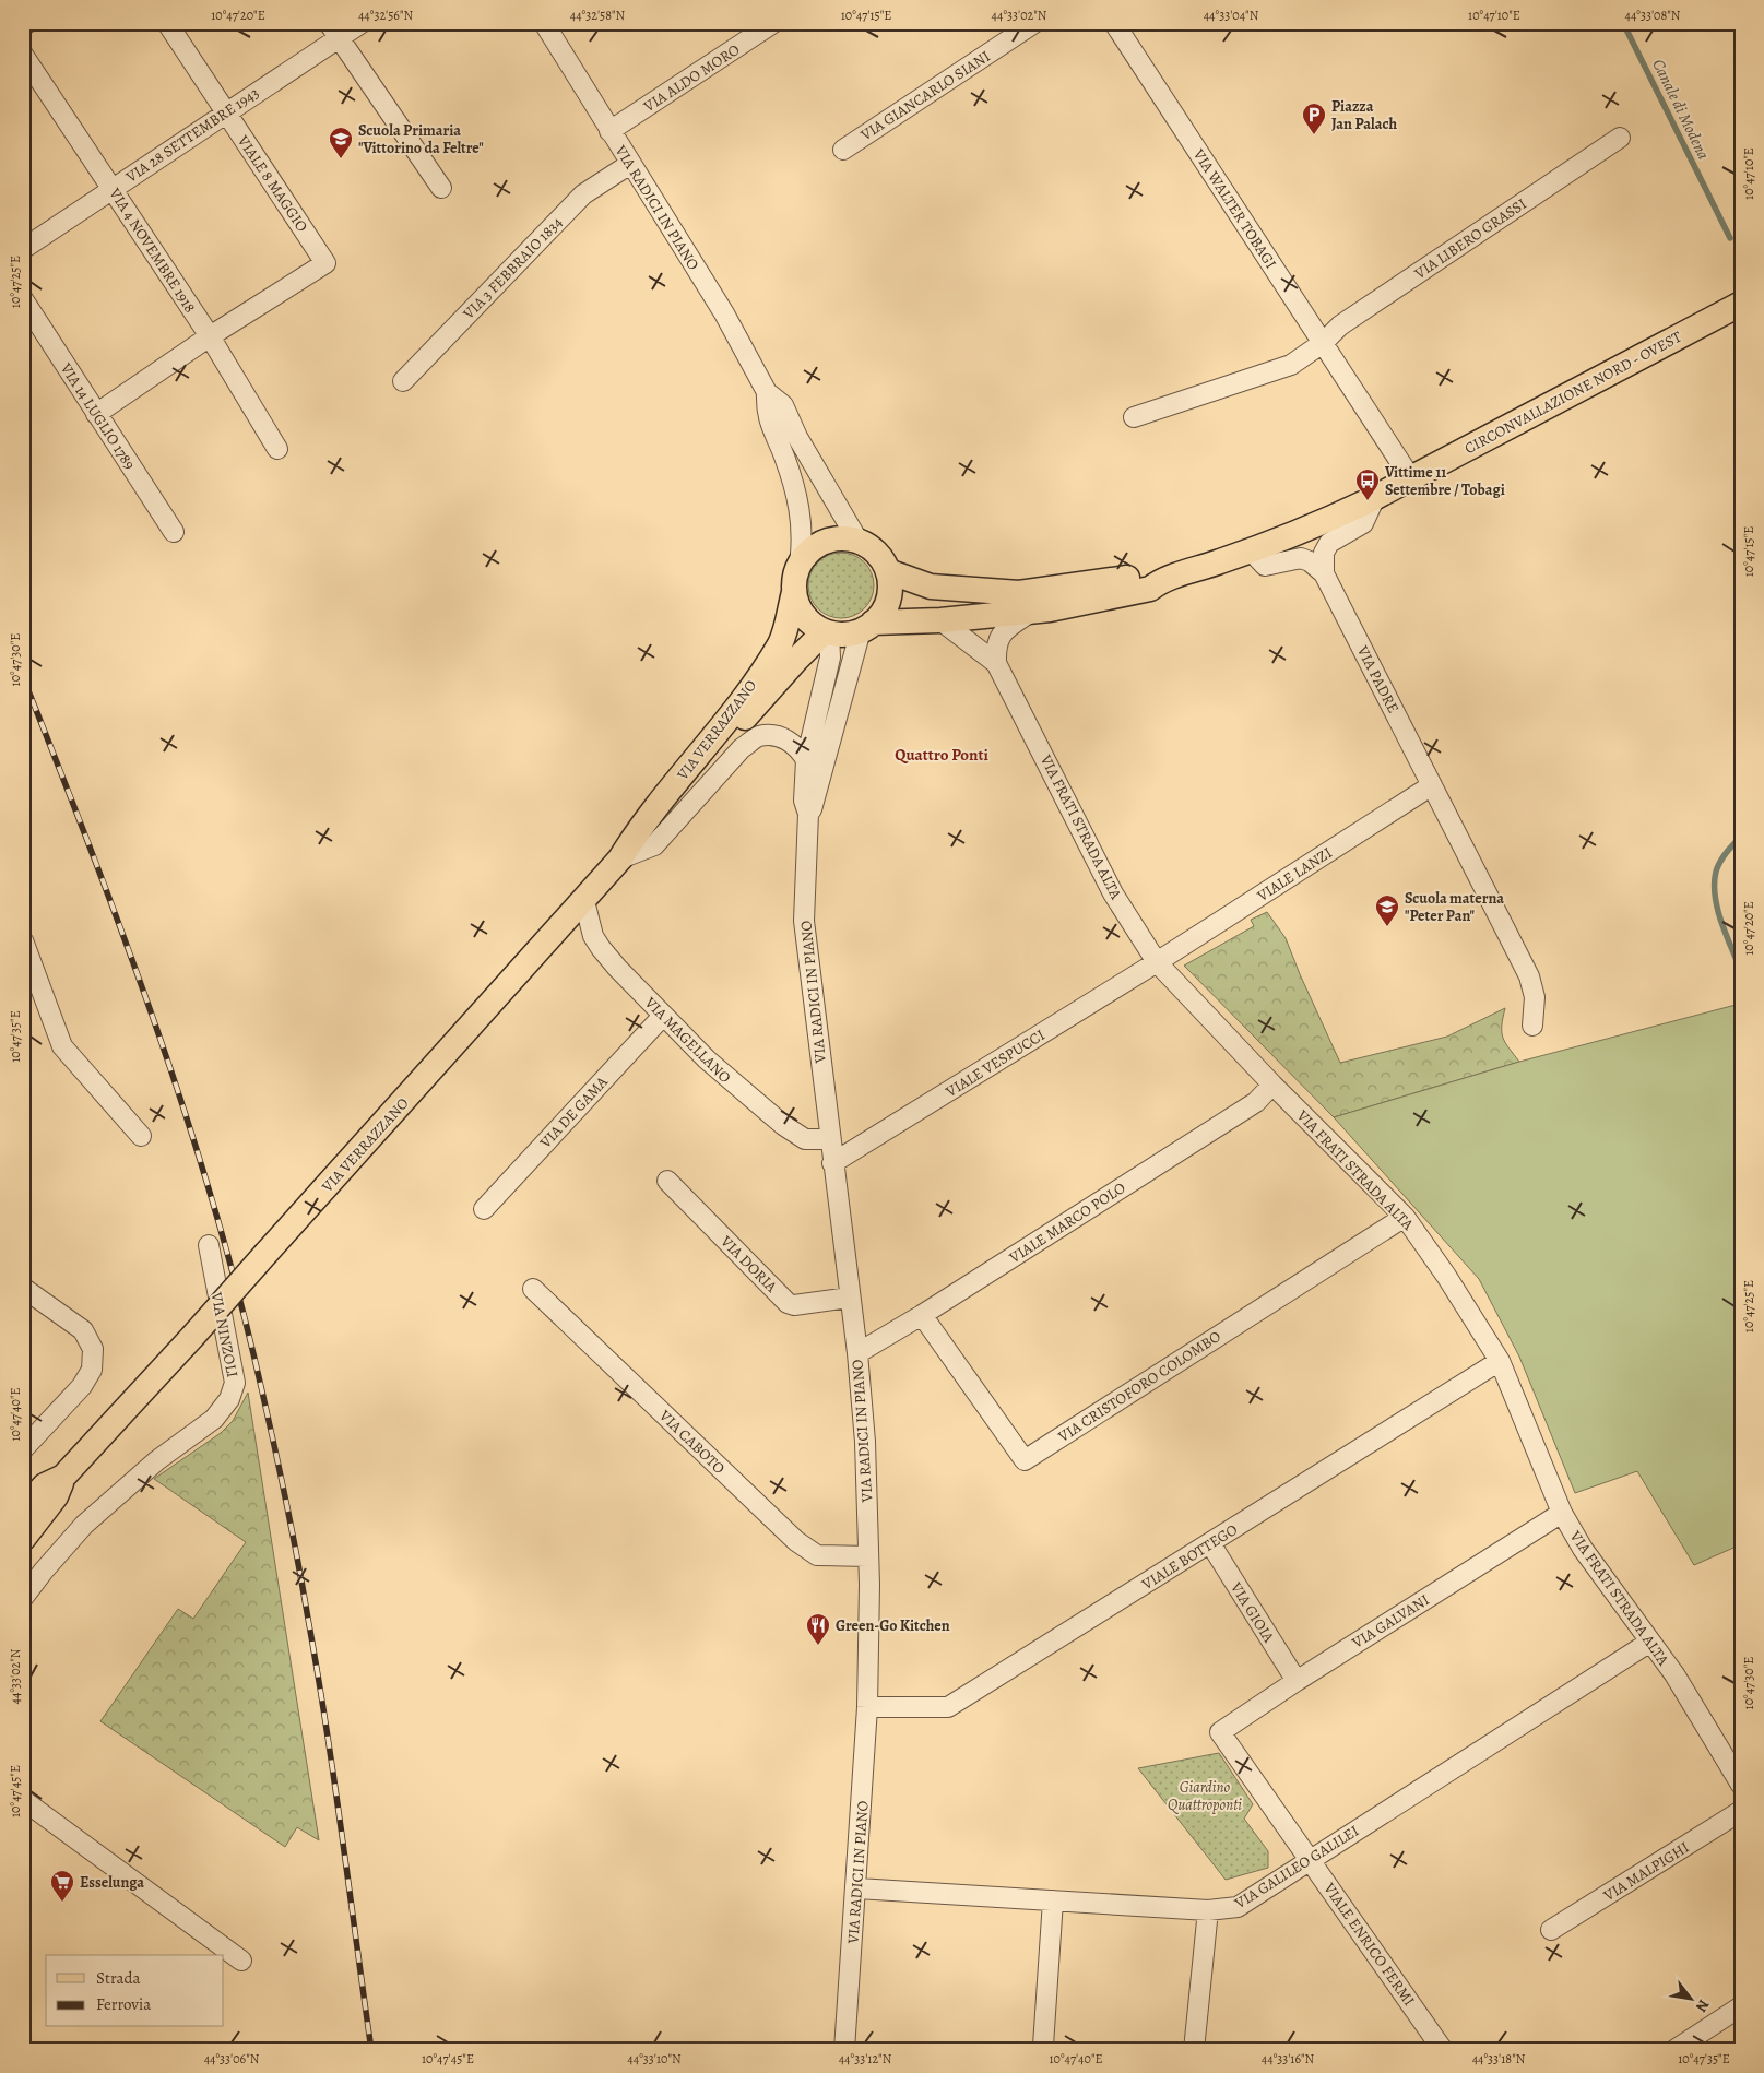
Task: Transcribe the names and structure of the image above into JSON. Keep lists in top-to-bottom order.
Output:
{
  "streets": {
    "main road": ["VIA RADICI IN PIANO", "CIRCONVALLAZIONE NORD - OVEST", "VIA VERRAZZANO"],
    "street": [
      "VIA ALDO MORO",
      "VIA GIANCARLO SIANI",
      "VIA 28 SETTEMBRE 1943",
      "VIALE 8 MAGGIO",
      "VIA WALTER TOBAGI",
      "VIA LIBERO GRASSI",
      "VIA 4 NOVEMBRE 1918",
      "VIA 3 FEBBRAIO 1834",
      "VIA 14 LUGLIO 1789",
      "VIA PADRE",
      "VIA FRATI STRADA ALTA",
      "VIALE LANZI",
      "VIA MAGELLANO",
      "VIALE VESPUCCI",
      "VIA DE GAMA",
      "VIALE MARCO POLO",
      "VIA DORIA",
      "VIA NINZOLI",
      "VIA CRISTOFORO COLOMBO",
      "VIA CABOTO",
      "VIALE BOTTEGO",
      "VIA GIOIA",
      "VIA GALVANI",
      "VIA GALILEO GALILEI",
      "VIA MALPIGHI",
      "VIALE ENRICO FERMI"
    ]
  },
  "crossings": [
    ["VIA ALDO MORO", "VIA RADICI IN PIANO"],
    ["VIA 28 SETTEMBRE 1943", "VIALE 8 MAGGIO"],
    ["VIA 28 SETTEMBRE 1943", "VIA 4 NOVEMBRE 1918"],
    ["VIALE 8 MAGGIO", "VIA 4 NOVEMBRE 1918"],
    ["VIA RADICI IN PIANO", "VIA 3 FEBBRAIO 1834"],
    ["VIA RADICI IN PIANO", "CIRCONVALLAZIONE NORD - OVEST"],
    ["VIA RADICI IN PIANO", "VIA VERRAZZANO"],
    ["VIA RADICI IN PIANO", "VIA MAGELLANO"],
    ["VIA RADICI IN PIANO", "VIALE VESPUCCI"],
    ["VIA RADICI IN PIANO", "VIALE MARCO POLO"],
    ["VIA RADICI IN PIANO", "VIA DORIA"],
    ["VIA RADICI IN PIANO", "VIA CABOTO"],
    ["VIA RADICI IN PIANO", "VIALE BOTTEGO"],
    ["VIA RADICI IN PIANO", "VIA GALILEO GALILEI"],
    ["VIA WALTER TOBAGI", "VIA LIBERO GRASSI"],
    ["VIA WALTER TOBAGI", "CIRCONVALLAZIONE NORD - OVEST"],
    ["CIRCONVALLAZIONE NORD - OVEST", "VIA VERRAZZANO"],
    ["CIRCONVALLAZIONE NORD - OVEST", "VIA FRATI STRADA ALTA"],
    ["VIA PADRE", "VIALE LANZI"],
    ["VIA VERRAZZANO", "VIA MAGELLANO"],
    ["VIA FRATI STRADA ALTA", "VIALE LANZI"],
    ["VIA FRATI STRADA ALTA", "VIALE VESPUCCI"],
    ["VIA FRATI STRADA ALTA", "VIALE MARCO POLO"],
    ["VIA FRATI STRADA ALTA", "VIA CRISTOFORO COLOMBO"],
    ["VIA FRATI STRADA ALTA", "VIALE BOTTEGO"],
    ["VIA FRATI STRADA ALTA", "VIA GALVANI"],
    ["VIA FRATI STRADA ALTA", "VIA GALILEO GALILEI"],
    ["VIALE LANZI", "VIALE VESPUCCI"],
    ["VIA MAGELLANO", "VIA DE GAMA"],
    ["VIALE MARCO POLO", "VIA CRISTOFORO COLOMBO"],
    ["VIALE BOTTEGO", "VIA GIOIA"],
    ["VIA GIOIA", "VIA GALVANI"],
    ["VIA GALVANI", "VIALE ENRICO FERMI"],
    ["VIA GALILEO GALILEI", "VIALE ENRICO FERMI"]
  ],
  "districts": ["Quattro Ponti"],
  "water": ["Canale di Modena"],
  "parks": ["Giardino Quattroponti"],
  "places": {
    "parking": ["Piazza Jan Palach"],
    "school or university": ["Scuola Primaria \"Vittorino da Feltre\"", "Scuola materna \"Peter Pan\""],
    "bus stop": ["Vittime 11 Settembre / Tobagi"],
    "restaurant": ["Green-Go Kitchen"],
    "supermarket": ["Esselunga"]
  },
  "legend": ["Strada", "Ferrovia"],
  "north": "bottom right",
  "coordinates": [
    "10°47'20\"E",
    "44°32'56\"N",
    "44°32'58\"N",
    "10°47'15\"E",
    "44°33'02\"N",
    "44°33'04\"N",
    "10°47'10\"E",
    "44°33'08\"N",
    "10°47'25\"E",
    "10°47'30\"E",
    "10°47'35\"E",
    "10°47'40\"E",
    "10°47'45\"E",
    "44°33'06\"N",
    "44°33'10\"N",
    "44°33'12\"N",
    "44°33'16\"N",
    "44°33'18\"N"
  ]
}
